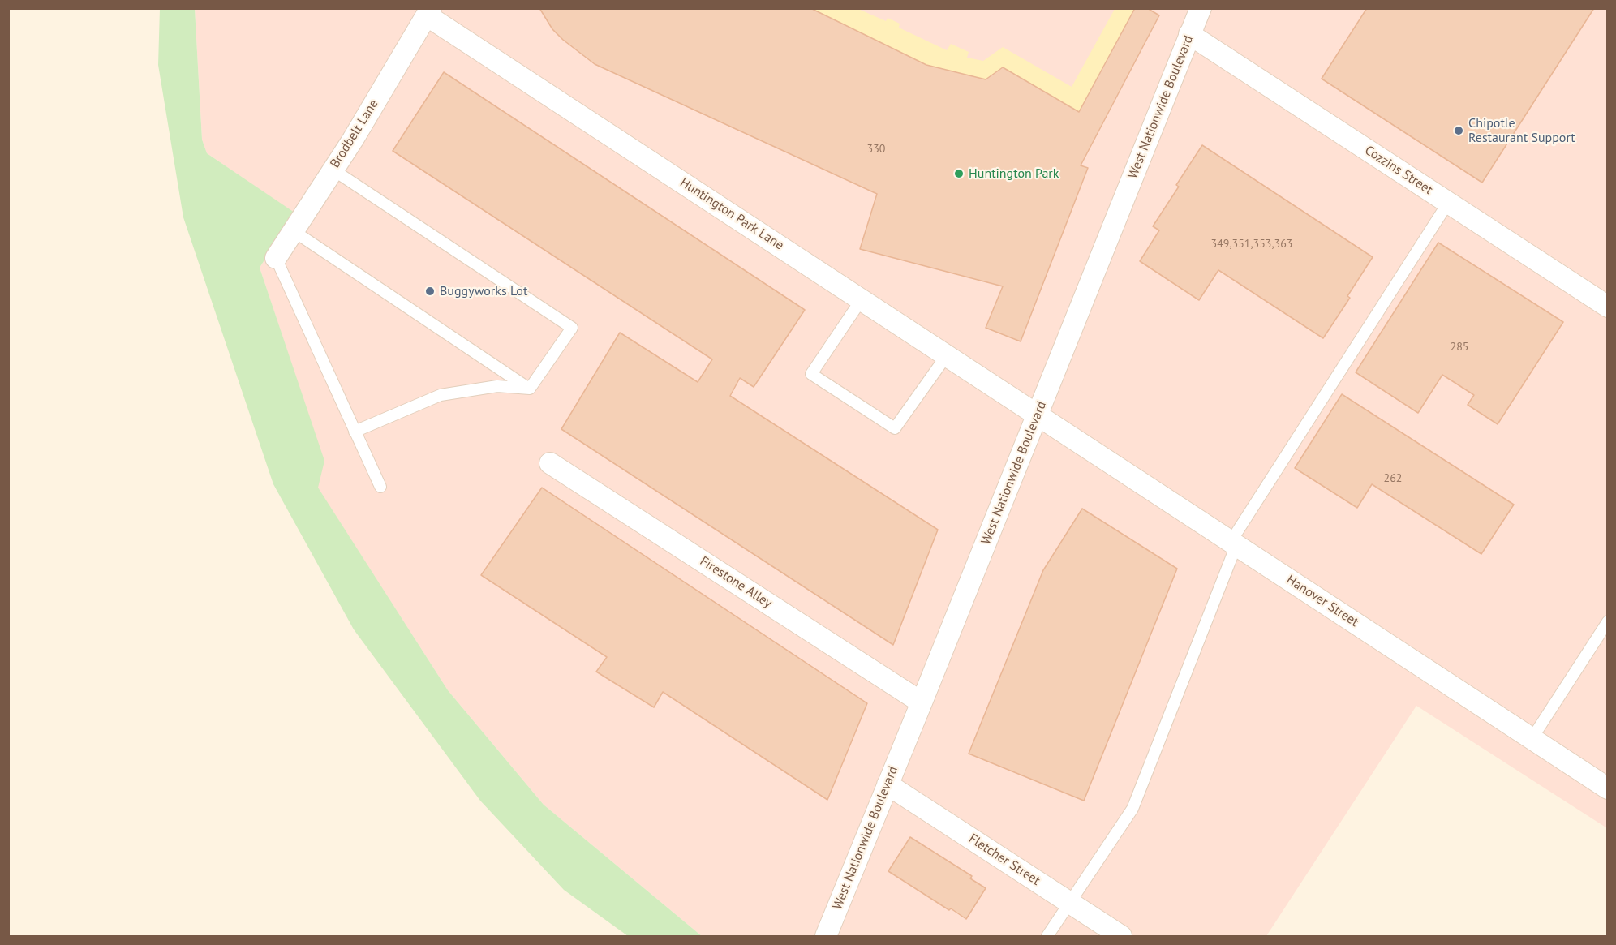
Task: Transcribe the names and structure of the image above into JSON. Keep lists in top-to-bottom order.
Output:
{
  "streets": {
    "street": [
      "West Nationwide Boulevard",
      "Brodbelt Lane",
      "Cozzins Street",
      "Huntington Park Lane",
      "Firestone Alley",
      "Hanover Street",
      "Fletcher Street"
    ]
  },
  "crossings": [
    ["West Nationwide Boulevard", "Cozzins Street"],
    ["West Nationwide Boulevard", "Huntington Park Lane"],
    ["West Nationwide Boulevard", "Firestone Alley"],
    ["West Nationwide Boulevard", "Hanover Street"],
    ["West Nationwide Boulevard", "Fletcher Street"],
    ["Brodbelt Lane", "Huntington Park Lane"],
    ["Huntington Park Lane", "Hanover Street"]
  ],
  "places": ["Chipotle Restaurant Support", "Huntington Park", "Buggyworks Lot"],
  "house_numbers": [
    "330",
    "349,351,353,363",
    "285",
    "262"
  ]
}
